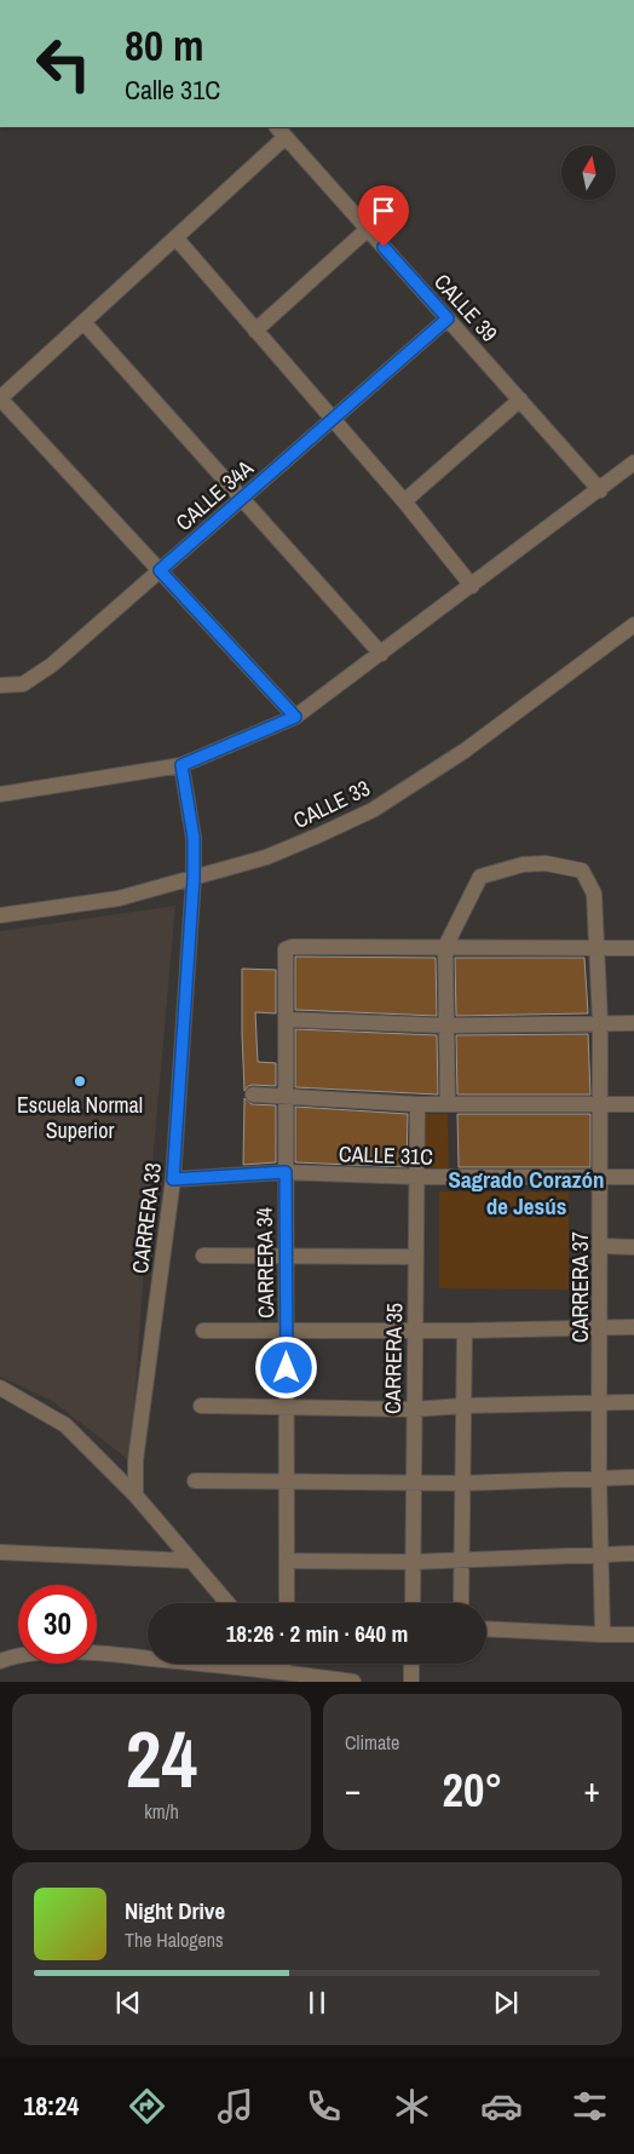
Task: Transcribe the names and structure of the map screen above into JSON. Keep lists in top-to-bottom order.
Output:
{
  "streets": {
    "street": [
      "CALLE 39",
      "CALLE 34A",
      "CALLE 33",
      "CALLE 31C",
      "CARRERA 33",
      "CARRERA 34",
      "CARRERA 37",
      "CARRERA 35"
    ]
  },
  "crossings": [
    ["CALLE 39", "CALLE 34A"],
    ["CALLE 33", "CARRERA 33"],
    ["CALLE 31C", "CARRERA 33"],
    ["CALLE 31C", "CARRERA 34"],
    ["CALLE 31C", "CARRERA 37"],
    ["CALLE 31C", "CARRERA 35"],
    ["CARRERA 34", "CARRERA 37"]
  ],
  "districts": ["Sagrado Corazón de Jesús"],
  "places": ["Escuela Normal Superior"],
  "north": "top",
  "page": {
    "turn": ["80 m", "Calle 31C"],
    "limit": "30",
    "trip": "18:26 · 2 min · 640 m",
    "tile": [
      ["24", "km/h"],
      "Climate"
    ],
    "heat": ["−", "20°", "+"],
    "song": ["Night Drive", "The Halogens"],
    "tabs": "18:24"
  }
}
